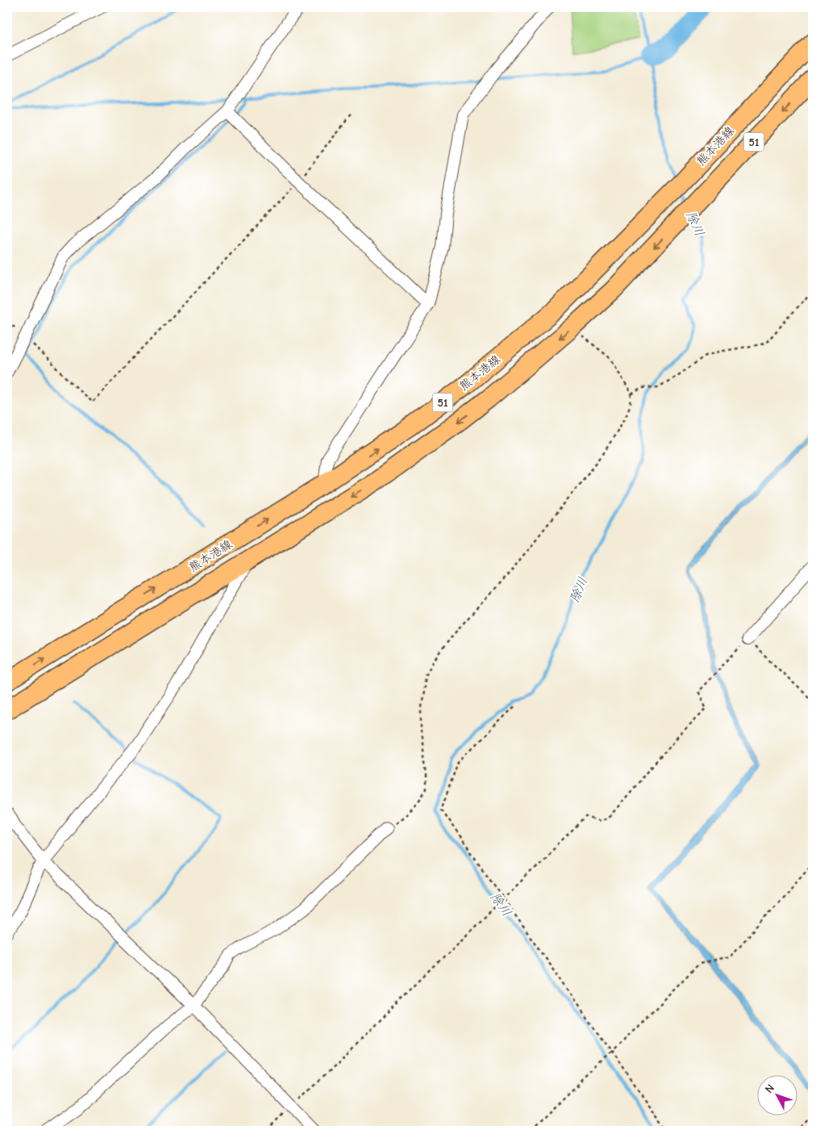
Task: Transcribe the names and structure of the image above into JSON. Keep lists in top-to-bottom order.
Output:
{
  "streets": {
    "main road": ["51", "熊本港線"]
  },
  "water": ["除川"],
  "north": "top left"
}
